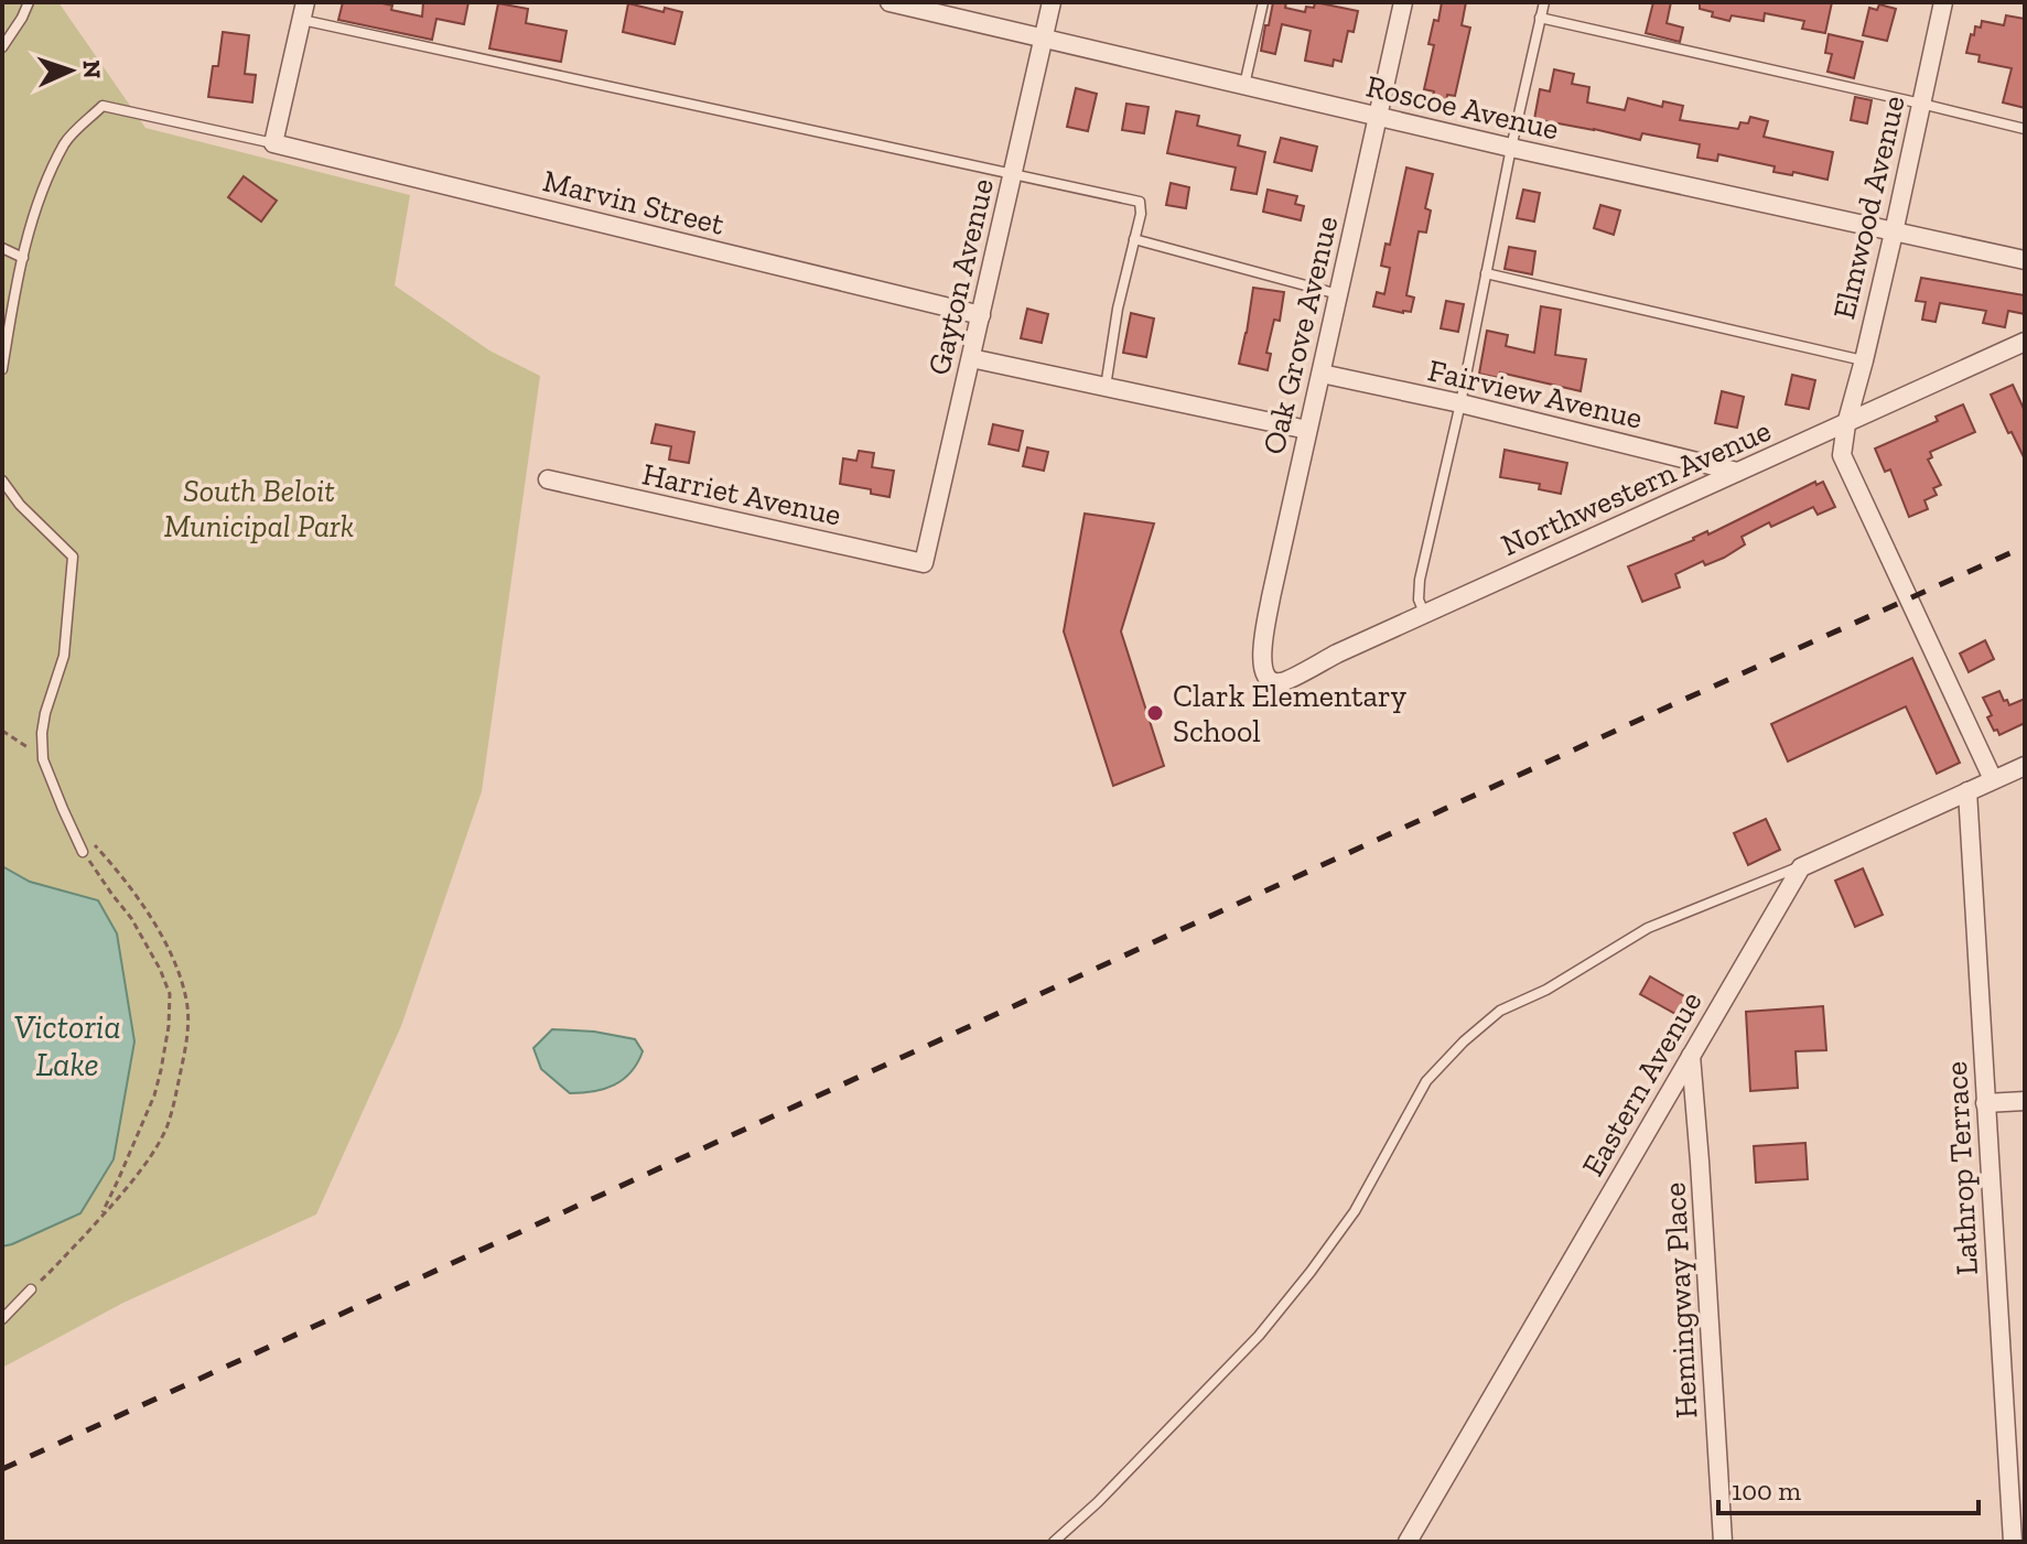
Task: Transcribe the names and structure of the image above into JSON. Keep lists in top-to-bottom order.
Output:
{
  "streets": {
    "street": [
      "Roscoe Avenue",
      "Marvin Street",
      "Elmwood Avenue",
      "Gayton Avenue",
      "Oak Grove Avenue",
      "Fairview Avenue",
      "Northwestern Avenue",
      "Harriet Avenue",
      "Eastern Avenue",
      "Lathrop Terrace",
      "Hemingway Place"
    ]
  },
  "crossings": [
    ["Roscoe Avenue", "Elmwood Avenue"],
    ["Roscoe Avenue", "Gayton Avenue"],
    ["Roscoe Avenue", "Oak Grove Avenue"],
    ["Marvin Street", "Gayton Avenue"],
    ["Elmwood Avenue", "Northwestern Avenue"],
    ["Gayton Avenue", "Harriet Avenue"],
    ["Oak Grove Avenue", "Fairview Avenue"],
    ["Oak Grove Avenue", "Northwestern Avenue"],
    ["Fairview Avenue", "Northwestern Avenue"],
    ["Eastern Avenue", "Hemingway Place"]
  ],
  "water": ["Victoria Lake"],
  "parks": ["South Beloit Municipal Park"],
  "places": ["Clark Elementary School"],
  "scale_bar": "100 m",
  "north": "right"
}
